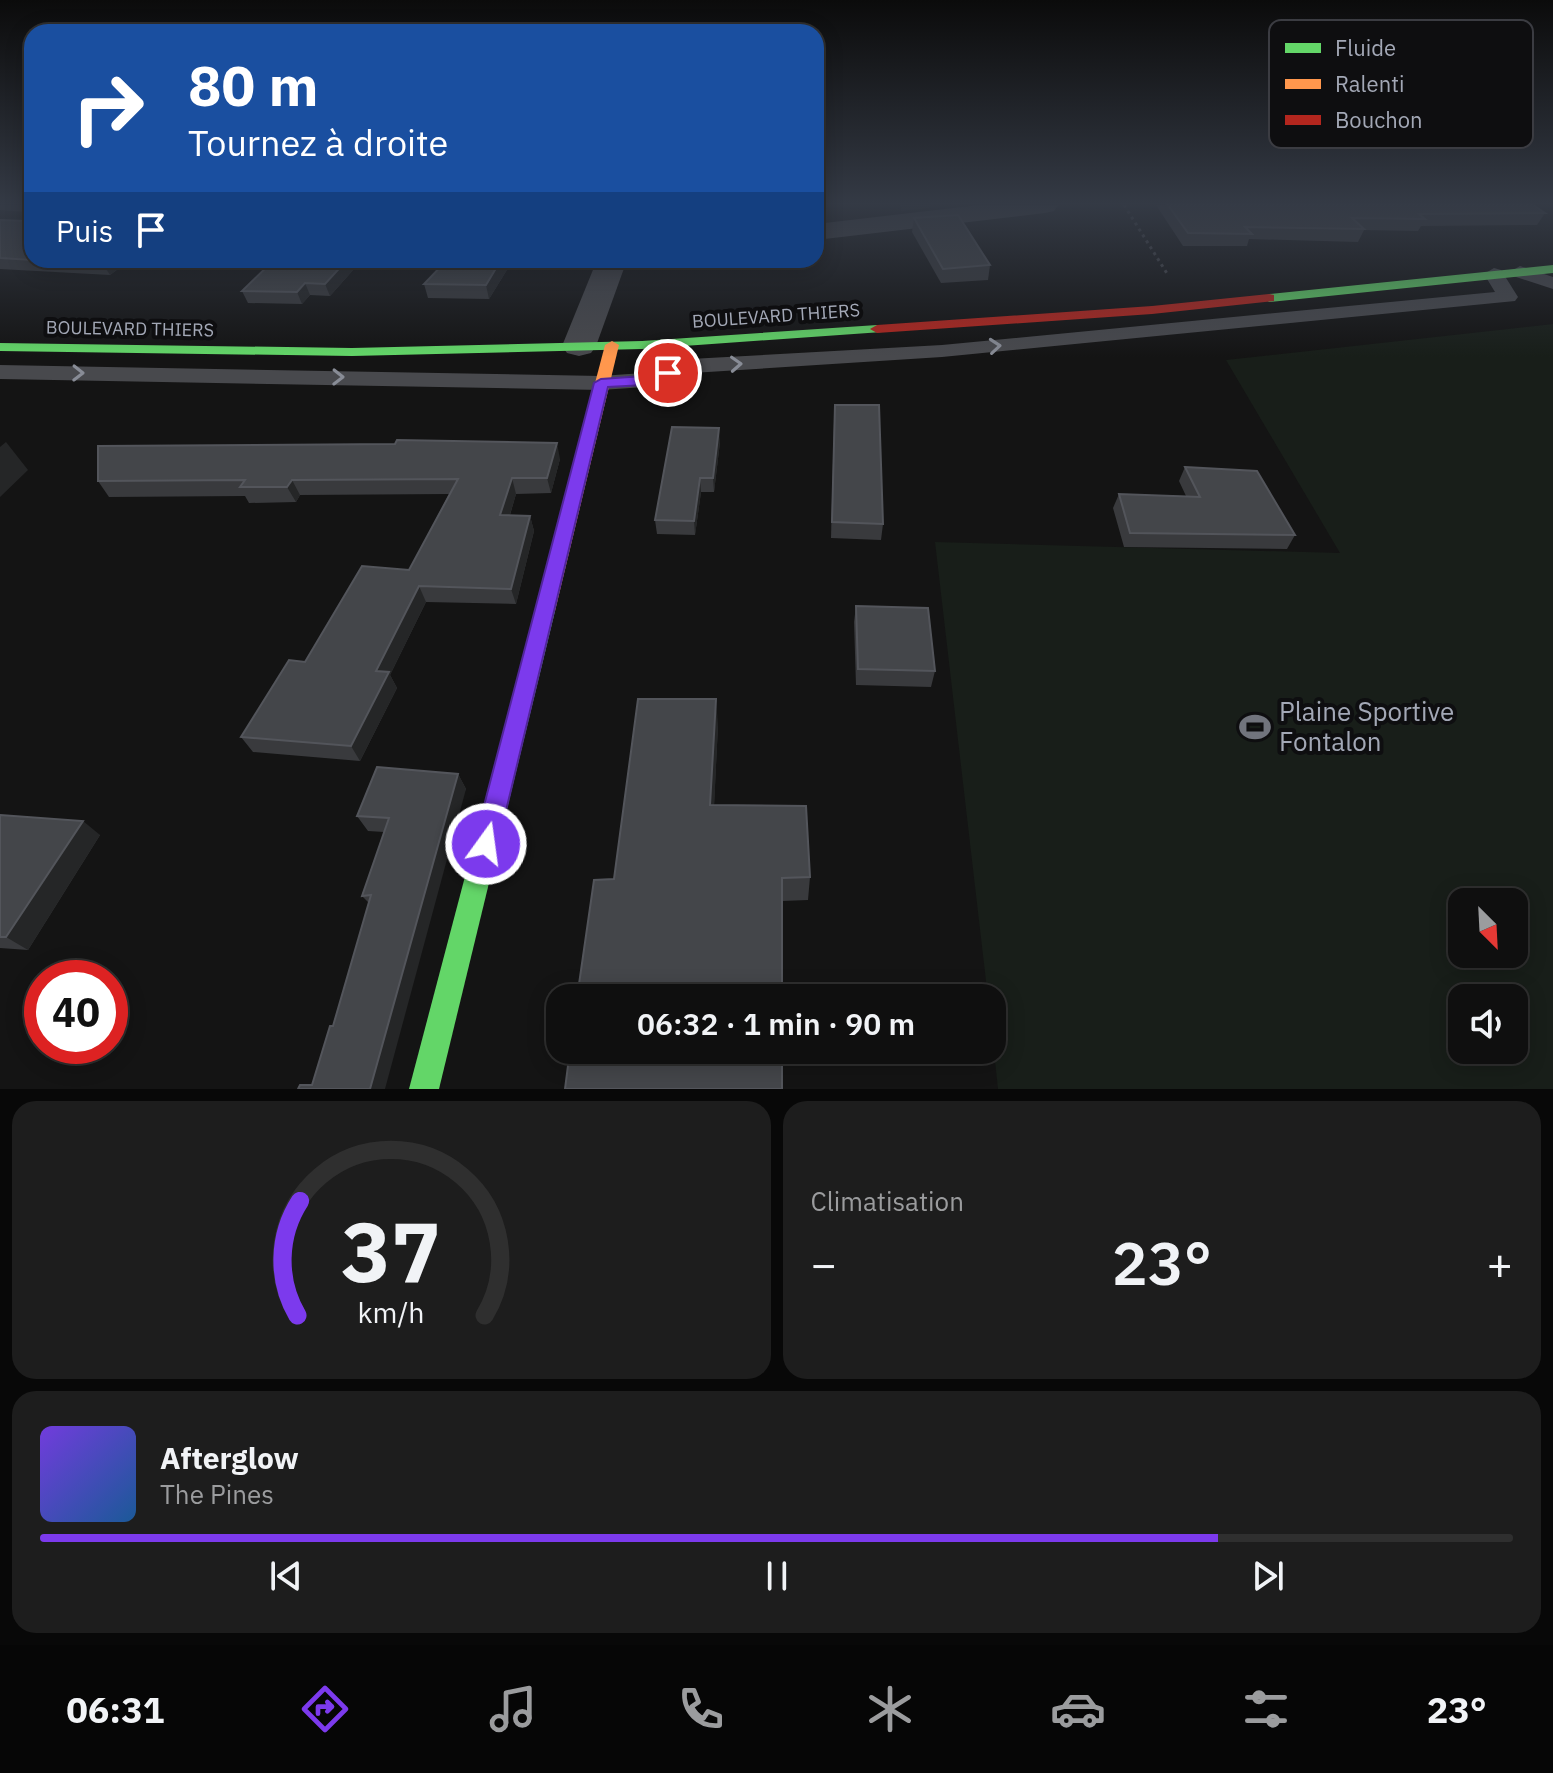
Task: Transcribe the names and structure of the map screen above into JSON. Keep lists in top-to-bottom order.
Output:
{
  "streets": {
    "main road": ["BOULEVARD THIERS"]
  },
  "places": {
    "sports": ["Plaine Sportive Fontalon"]
  },
  "legend": ["Fluide", "Ralenti", "Bouchon"],
  "north": "bottom right",
  "page": {
    "turn": ["80 m", "Tournez à droite"],
    "then": "Puis",
    "limit": "40",
    "trip": "06:32 · 1 min · 90 m",
    "tile": "Climatisation",
    "heat": ["−", "23°", "+"],
    "song": ["Afterglow", "The Pines"],
    "tabs": ["06:31", "23°"],
    "gauge": ["37", "km/h"]
  }
}
